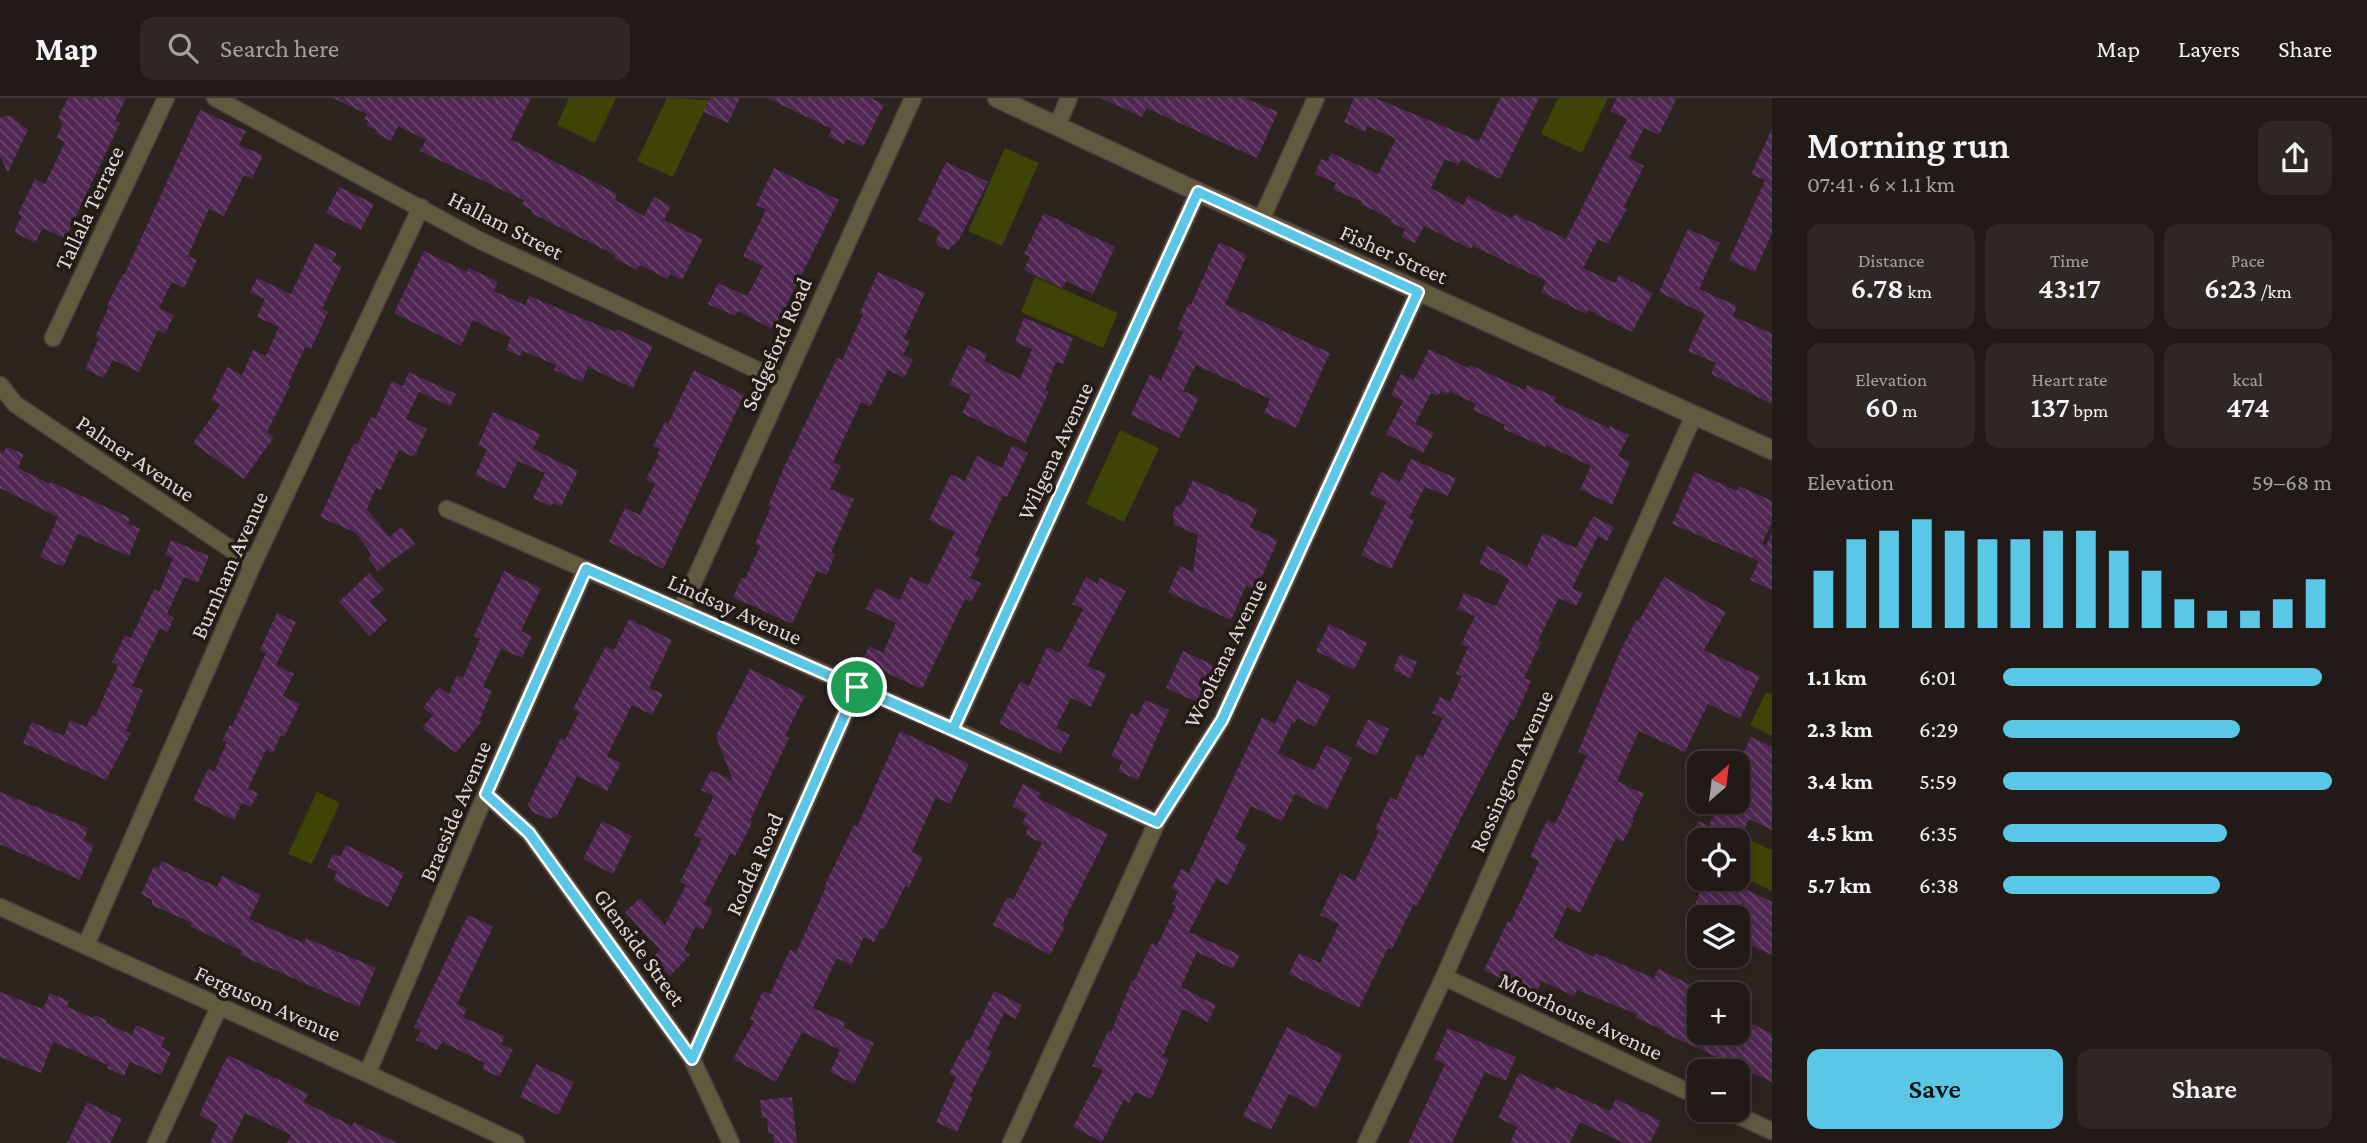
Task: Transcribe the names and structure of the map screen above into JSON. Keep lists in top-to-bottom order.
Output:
{
  "streets": {
    "street": [
      "Tallala Terrace",
      "Hallam Street",
      "Fisher Street",
      "Sedgeford Road",
      "Wilgena Avenue",
      "Palmer Avenue",
      "Burnham Avenue",
      "Lindsay Avenue",
      "Wooltana Avenue",
      "Rossington Avenue",
      "Braeside Avenue",
      "Rodda Road",
      "Glenside Street",
      "Ferguson Avenue",
      "Moorhouse Avenue"
    ]
  },
  "crossings": [
    ["Hallam Street", "Sedgeford Road"],
    ["Hallam Street", "Burnham Avenue"],
    ["Fisher Street", "Wilgena Avenue"],
    ["Fisher Street", "Wooltana Avenue"],
    ["Fisher Street", "Rossington Avenue"],
    ["Sedgeford Road", "Lindsay Avenue"],
    ["Wilgena Avenue", "Lindsay Avenue"],
    ["Palmer Avenue", "Burnham Avenue"],
    ["Burnham Avenue", "Ferguson Avenue"],
    ["Lindsay Avenue", "Wooltana Avenue"],
    ["Lindsay Avenue", "Braeside Avenue"],
    ["Lindsay Avenue", "Rodda Road"],
    ["Rossington Avenue", "Moorhouse Avenue"],
    ["Braeside Avenue", "Glenside Street"],
    ["Braeside Avenue", "Ferguson Avenue"],
    ["Rodda Road", "Glenside Street"]
  ],
  "north": "top right",
  "page": {
    "header": "Map",
    "search": "Search here",
    "nav": ["Map", "Layers", "Share"],
    "heading": ["Morning run", "07:41 · 6 × 1.1 km"],
    "stats": [
      ["Distance", "6.78 km"],
      ["Time", "43:17"],
      ["Pace", "6:23 /km"],
      ["Elevation", "60 m"],
      ["Heart rate", "137 bpm"],
      ["kcal", "474"]
    ],
    "chart": ["Elevation", "59–68 m"],
    "list": [
      {
        "name": "1.1 km",
        "note": "6:01"
      },
      {
        "name": "2.3 km",
        "note": "6:29"
      },
      {
        "name": "3.4 km",
        "note": "5:59"
      },
      {
        "name": "4.5 km",
        "note": "6:35"
      },
      {
        "name": "5.7 km",
        "note": "6:38"
      }
    ],
    "map_buttons": ["+", "−"],
    "buttons": ["Save", "Share"]
  }
}
